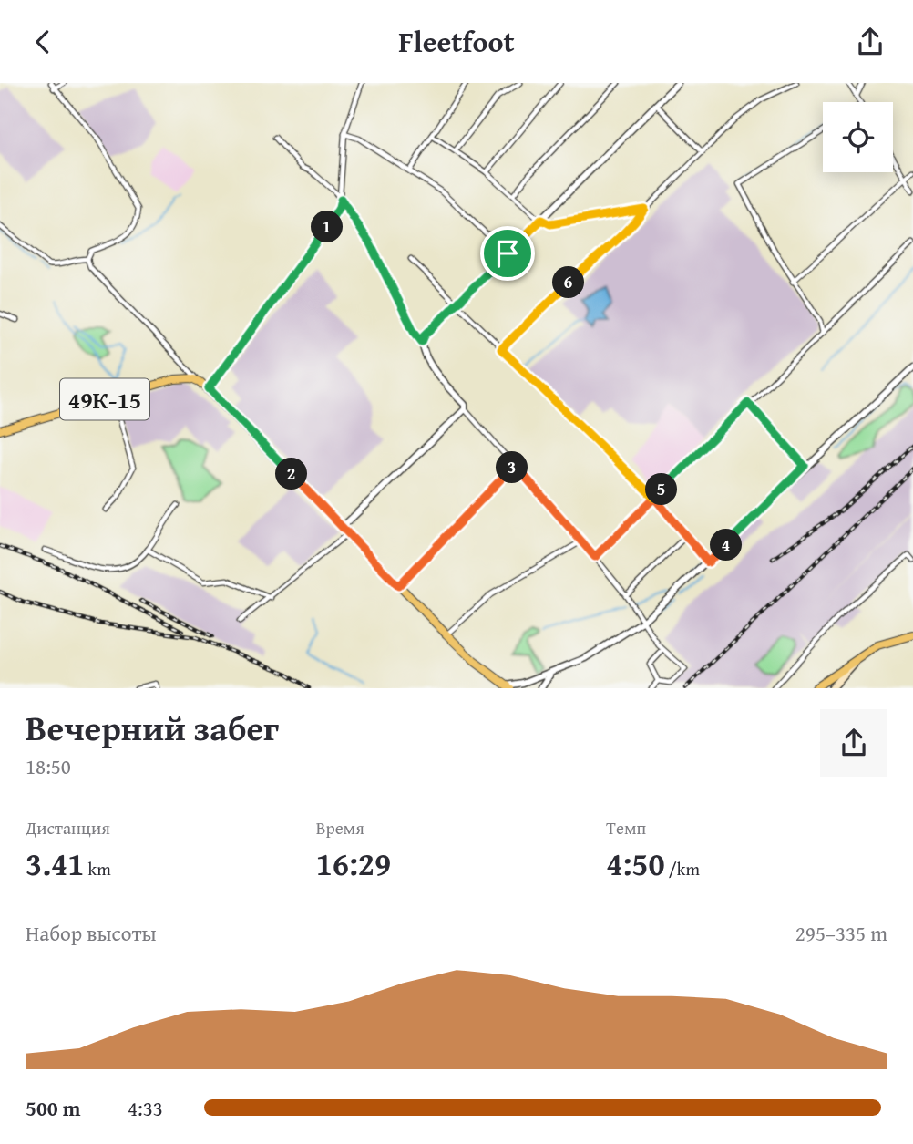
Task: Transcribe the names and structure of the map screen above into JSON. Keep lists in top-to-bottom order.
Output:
{
  "streets": {
    "main road": ["49К-15"]
  },
  "page": {
    "header": "Fleetfoot",
    "pins": [
      "1",
      "6",
      "3",
      "2",
      "5",
      "4"
    ],
    "heading": ["Вечерний забег", "18:50"],
    "stats": [
      ["Дистанция", "3.41 km"],
      ["Время", "16:29"],
      ["Темп", "4:50 /km"]
    ],
    "chart": ["Набор высоты", "295–335 m"],
    "list": [
      {
        "name": "500 m",
        "note": "4:33"
      }
    ]
  }
}
